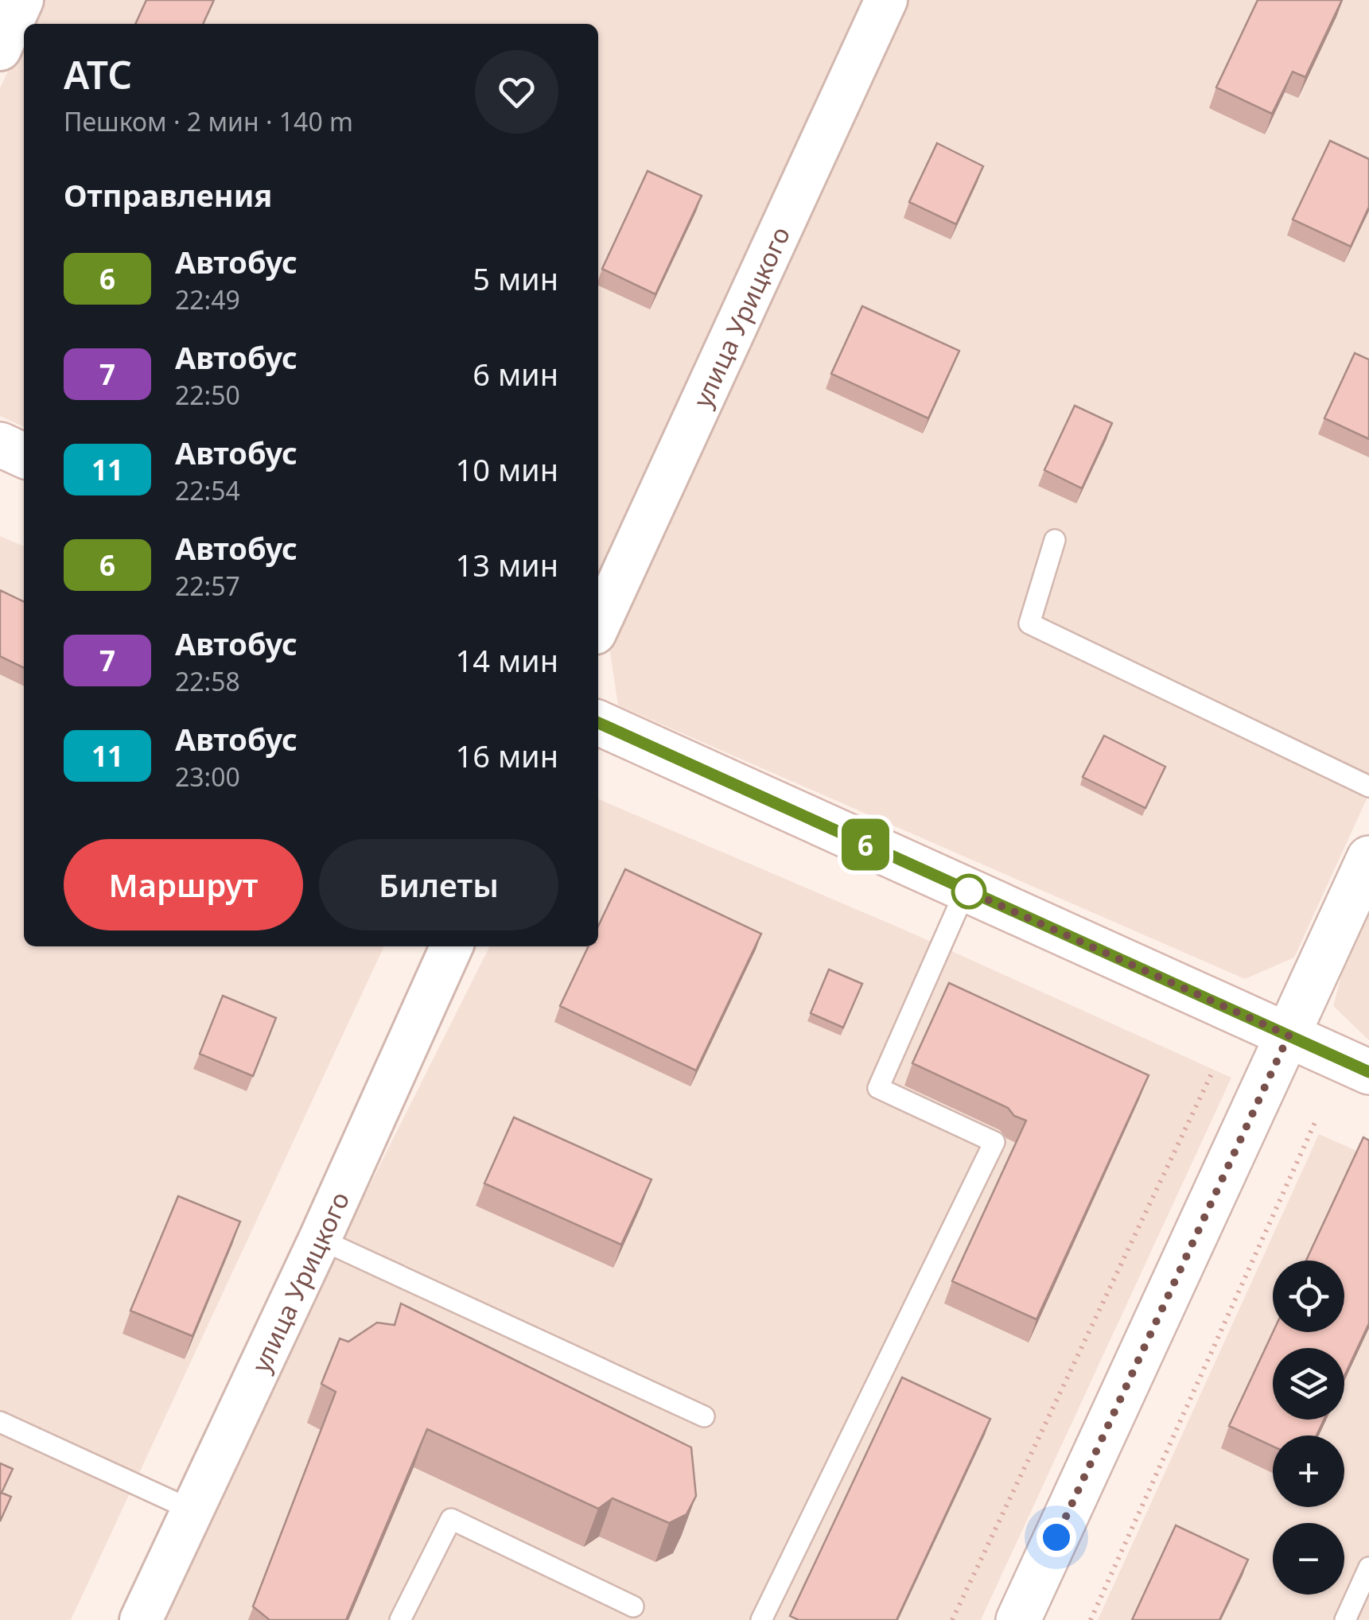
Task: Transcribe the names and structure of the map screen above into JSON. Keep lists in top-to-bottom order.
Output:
{
  "streets": {
    "street": ["улица Урицкого"]
  },
  "lines": ["bus line 6"],
  "page": {
    "on_map": "6",
    "heading": [
      ["АТС", "Пешком · 2 мин · 140 m"],
      "Отправления"
    ],
    "list": [
      {
        "mark": "6",
        "name": "Автобус",
        "note": "22:49",
        "value": "5 мин"
      },
      {
        "mark": "7",
        "name": "Автобус",
        "note": "22:50",
        "value": "6 мин"
      },
      {
        "mark": "11",
        "name": "Автобус",
        "note": "22:54",
        "value": "10 мин"
      },
      {
        "mark": "6",
        "name": "Автобус",
        "note": "22:57",
        "value": "13 мин"
      },
      {
        "mark": "7",
        "name": "Автобус",
        "note": "22:58",
        "value": "14 мин"
      },
      {
        "mark": "11",
        "name": "Автобус",
        "note": "23:00",
        "value": "16 мин"
      }
    ],
    "buttons": ["Маршрут", "Билеты"],
    "map_buttons": ["+", "−"]
  }
}
